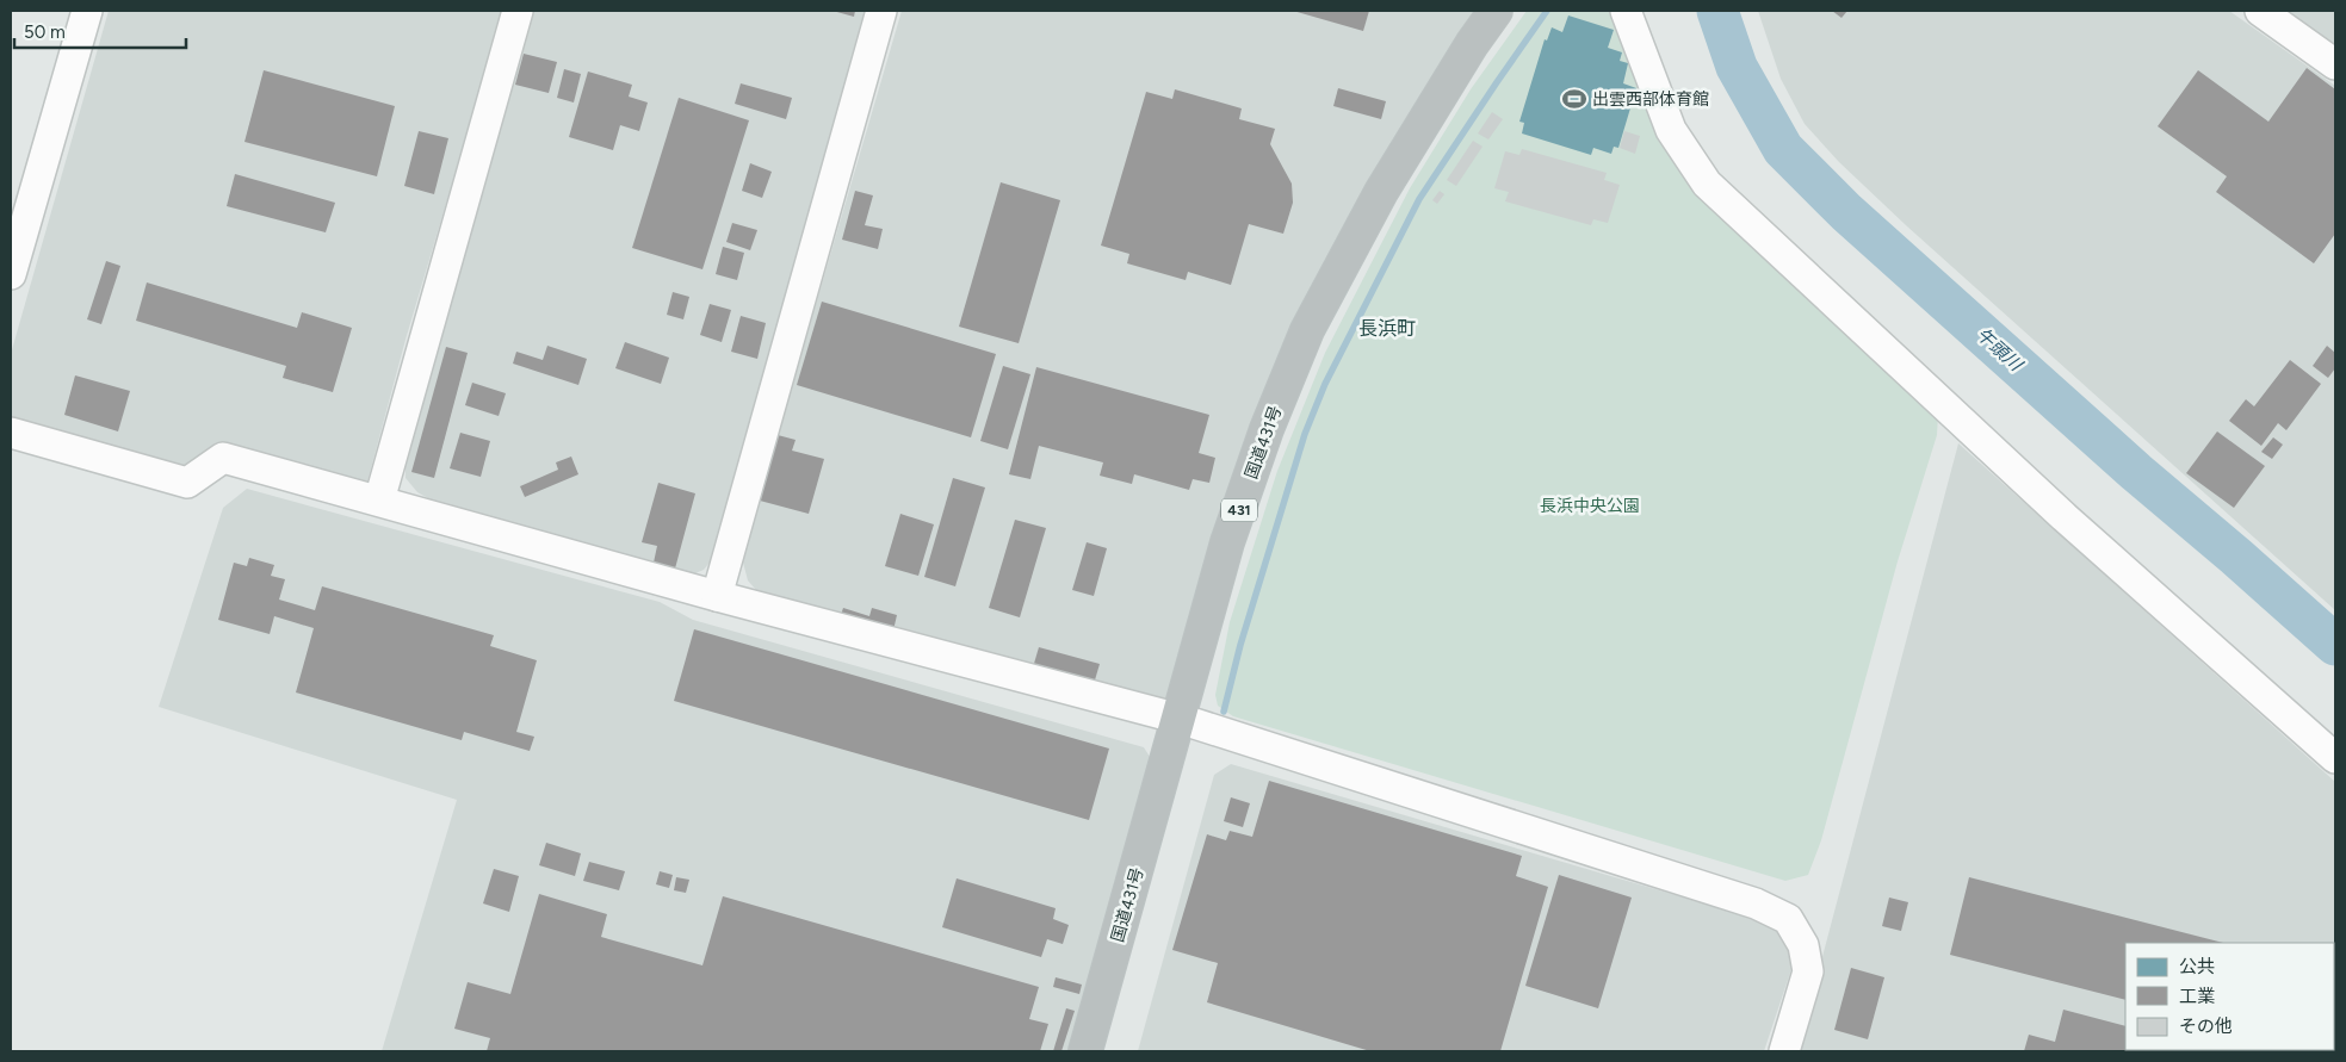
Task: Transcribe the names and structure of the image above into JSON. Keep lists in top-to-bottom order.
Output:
{
  "streets": {
    "highway": ["国道431号", "431"]
  },
  "districts": ["長浜町"],
  "water": ["午頭川"],
  "parks": ["長浜中央公園"],
  "places": {
    "sports": ["出雲西部体育館"]
  },
  "legend": ["公共", "工業", "その他"],
  "scale_bar": "50 m"
}
